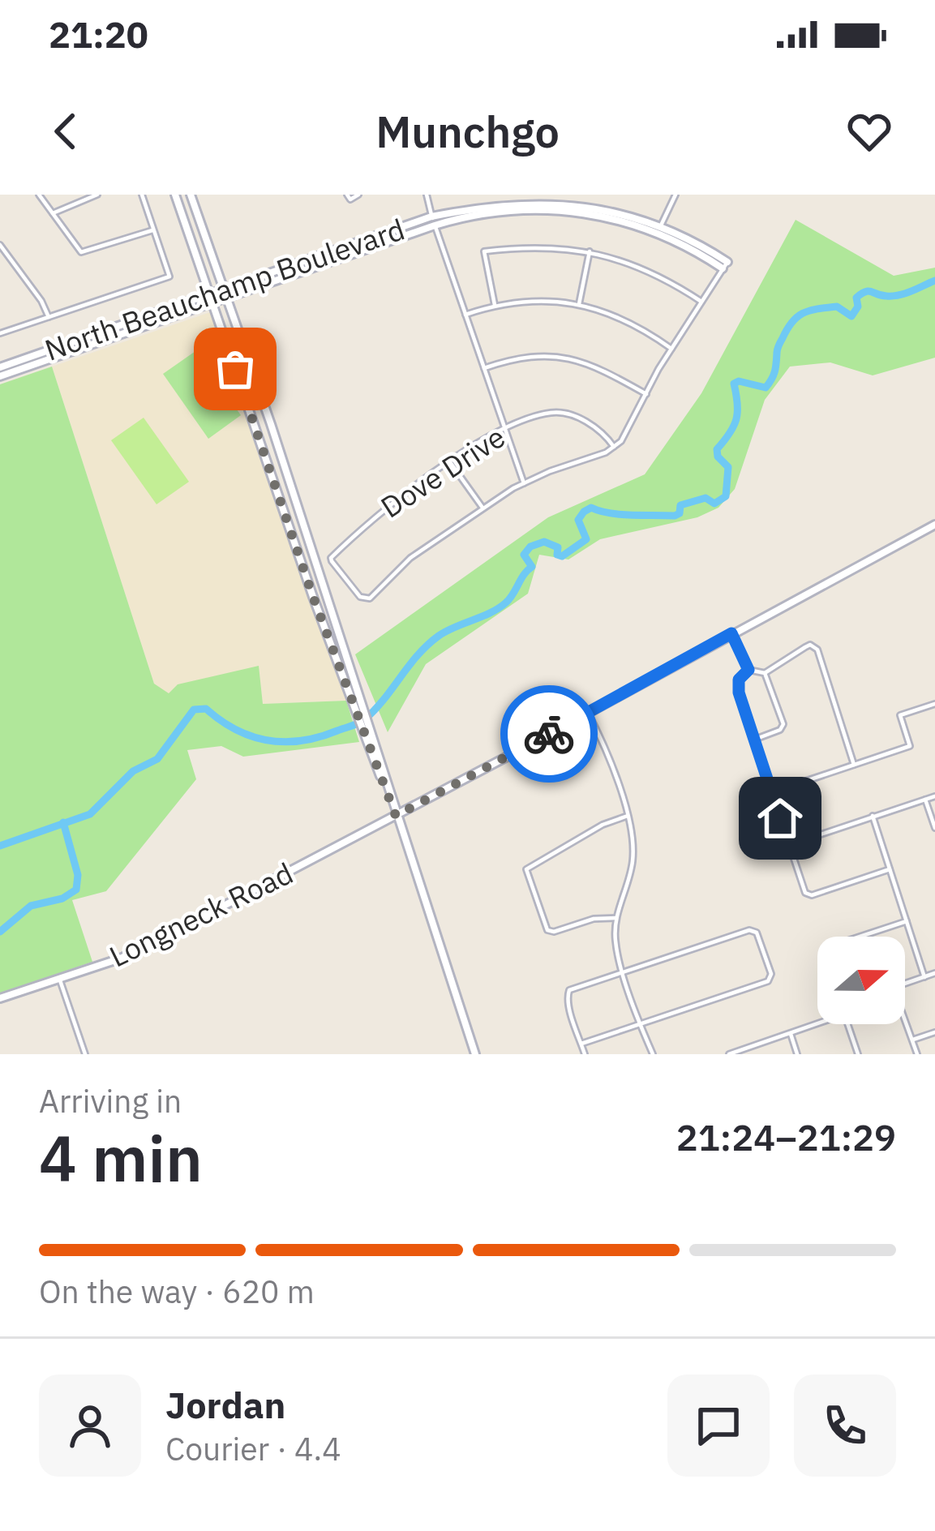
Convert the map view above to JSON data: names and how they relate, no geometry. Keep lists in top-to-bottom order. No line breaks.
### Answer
{"streets":{"street":["North Beauchamp Boulevard","Dove Drive","Longneck Road"]},"north":"right","page":{"status":"21:20","header":"Munchgo","heading":["4 min","Arriving in","21:24–21:29"],"panel":["Jordan","Courier · 4.4"],"bar":"On the way · 620 m"}}
